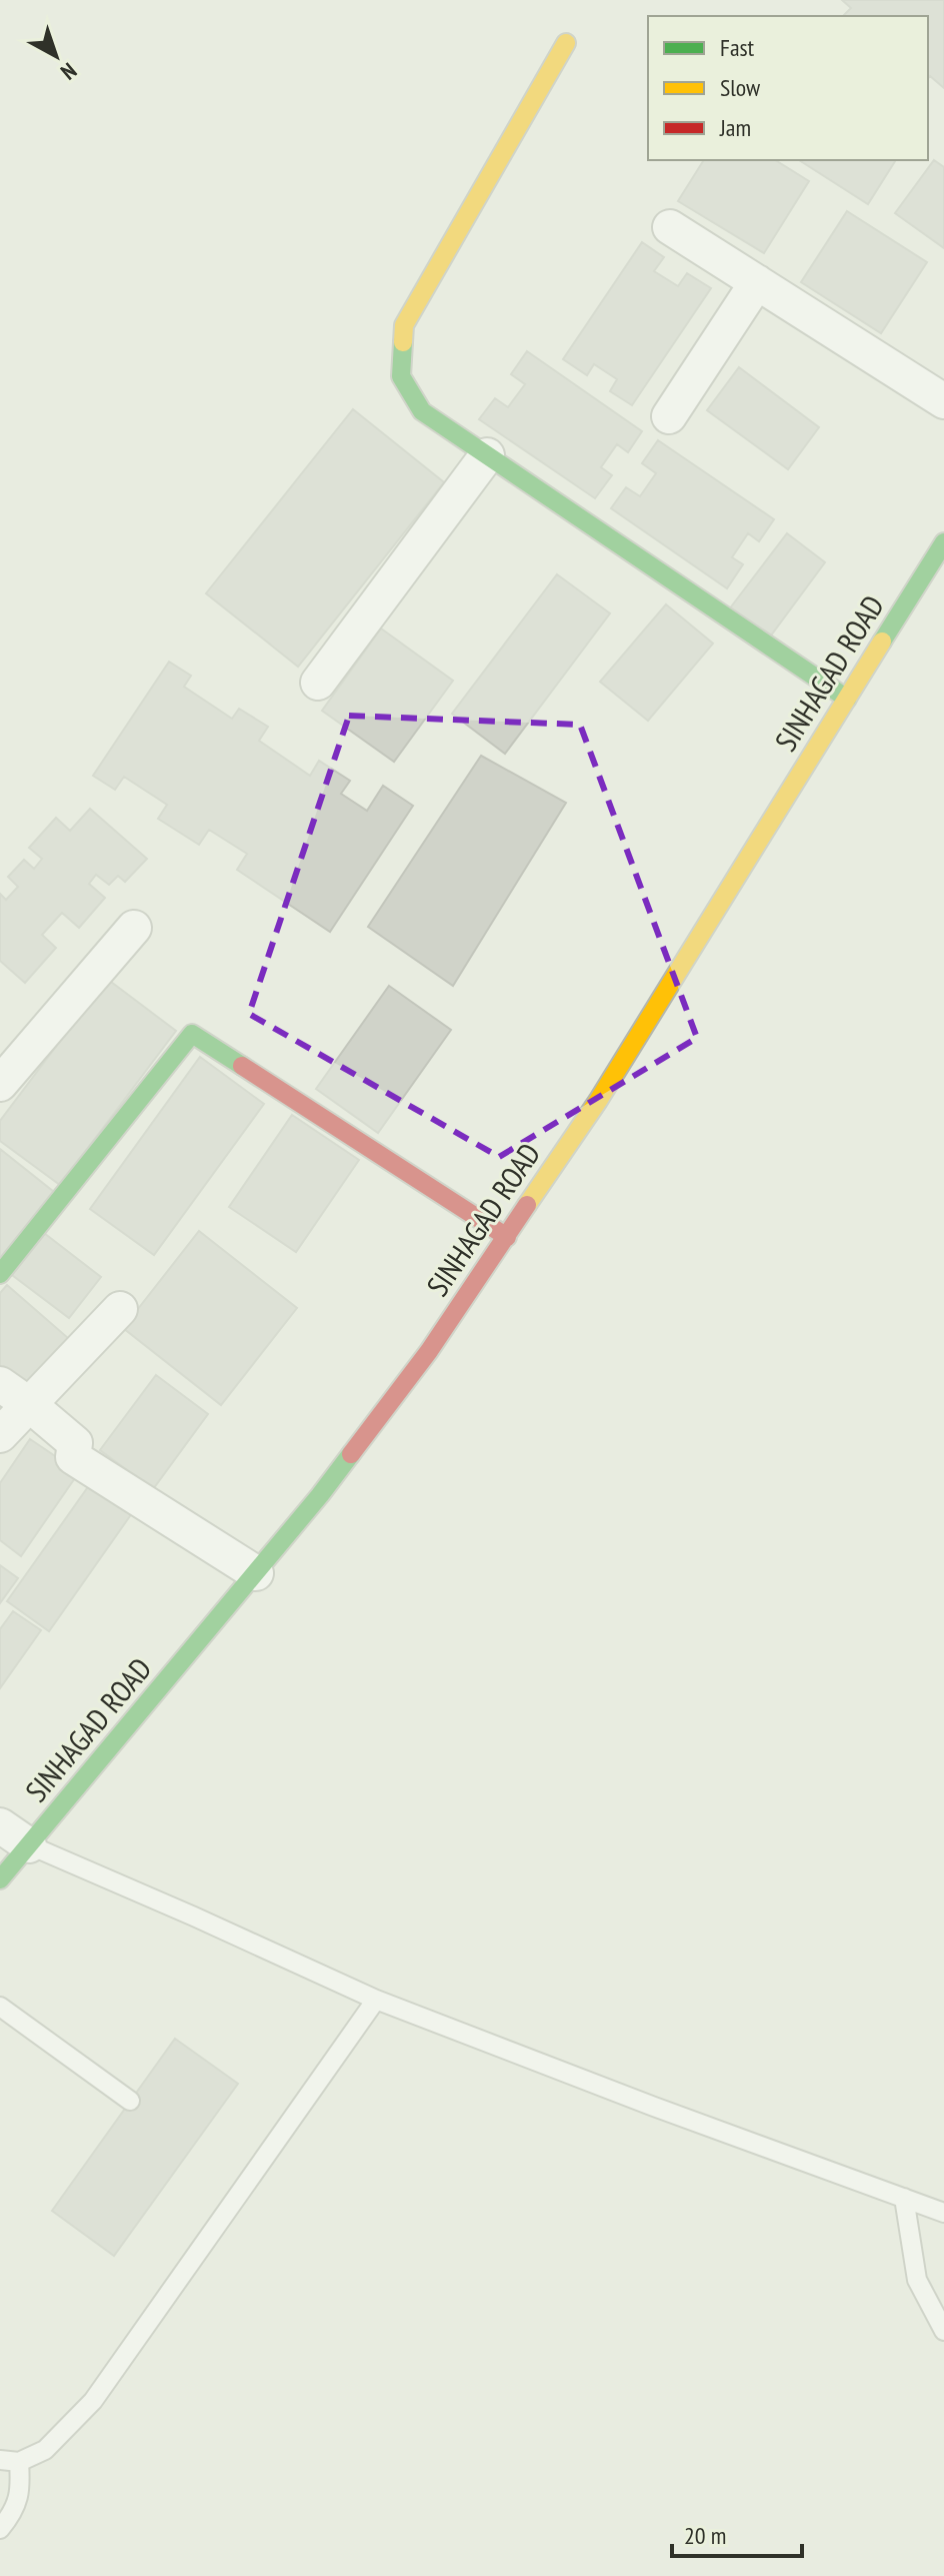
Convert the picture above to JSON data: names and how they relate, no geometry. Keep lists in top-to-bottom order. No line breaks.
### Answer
{"streets":{"main road":["SINHAGAD ROAD"]},"legend":["Fast","Slow","Jam"],"scale_bar":"20 m","north":"bottom right"}
